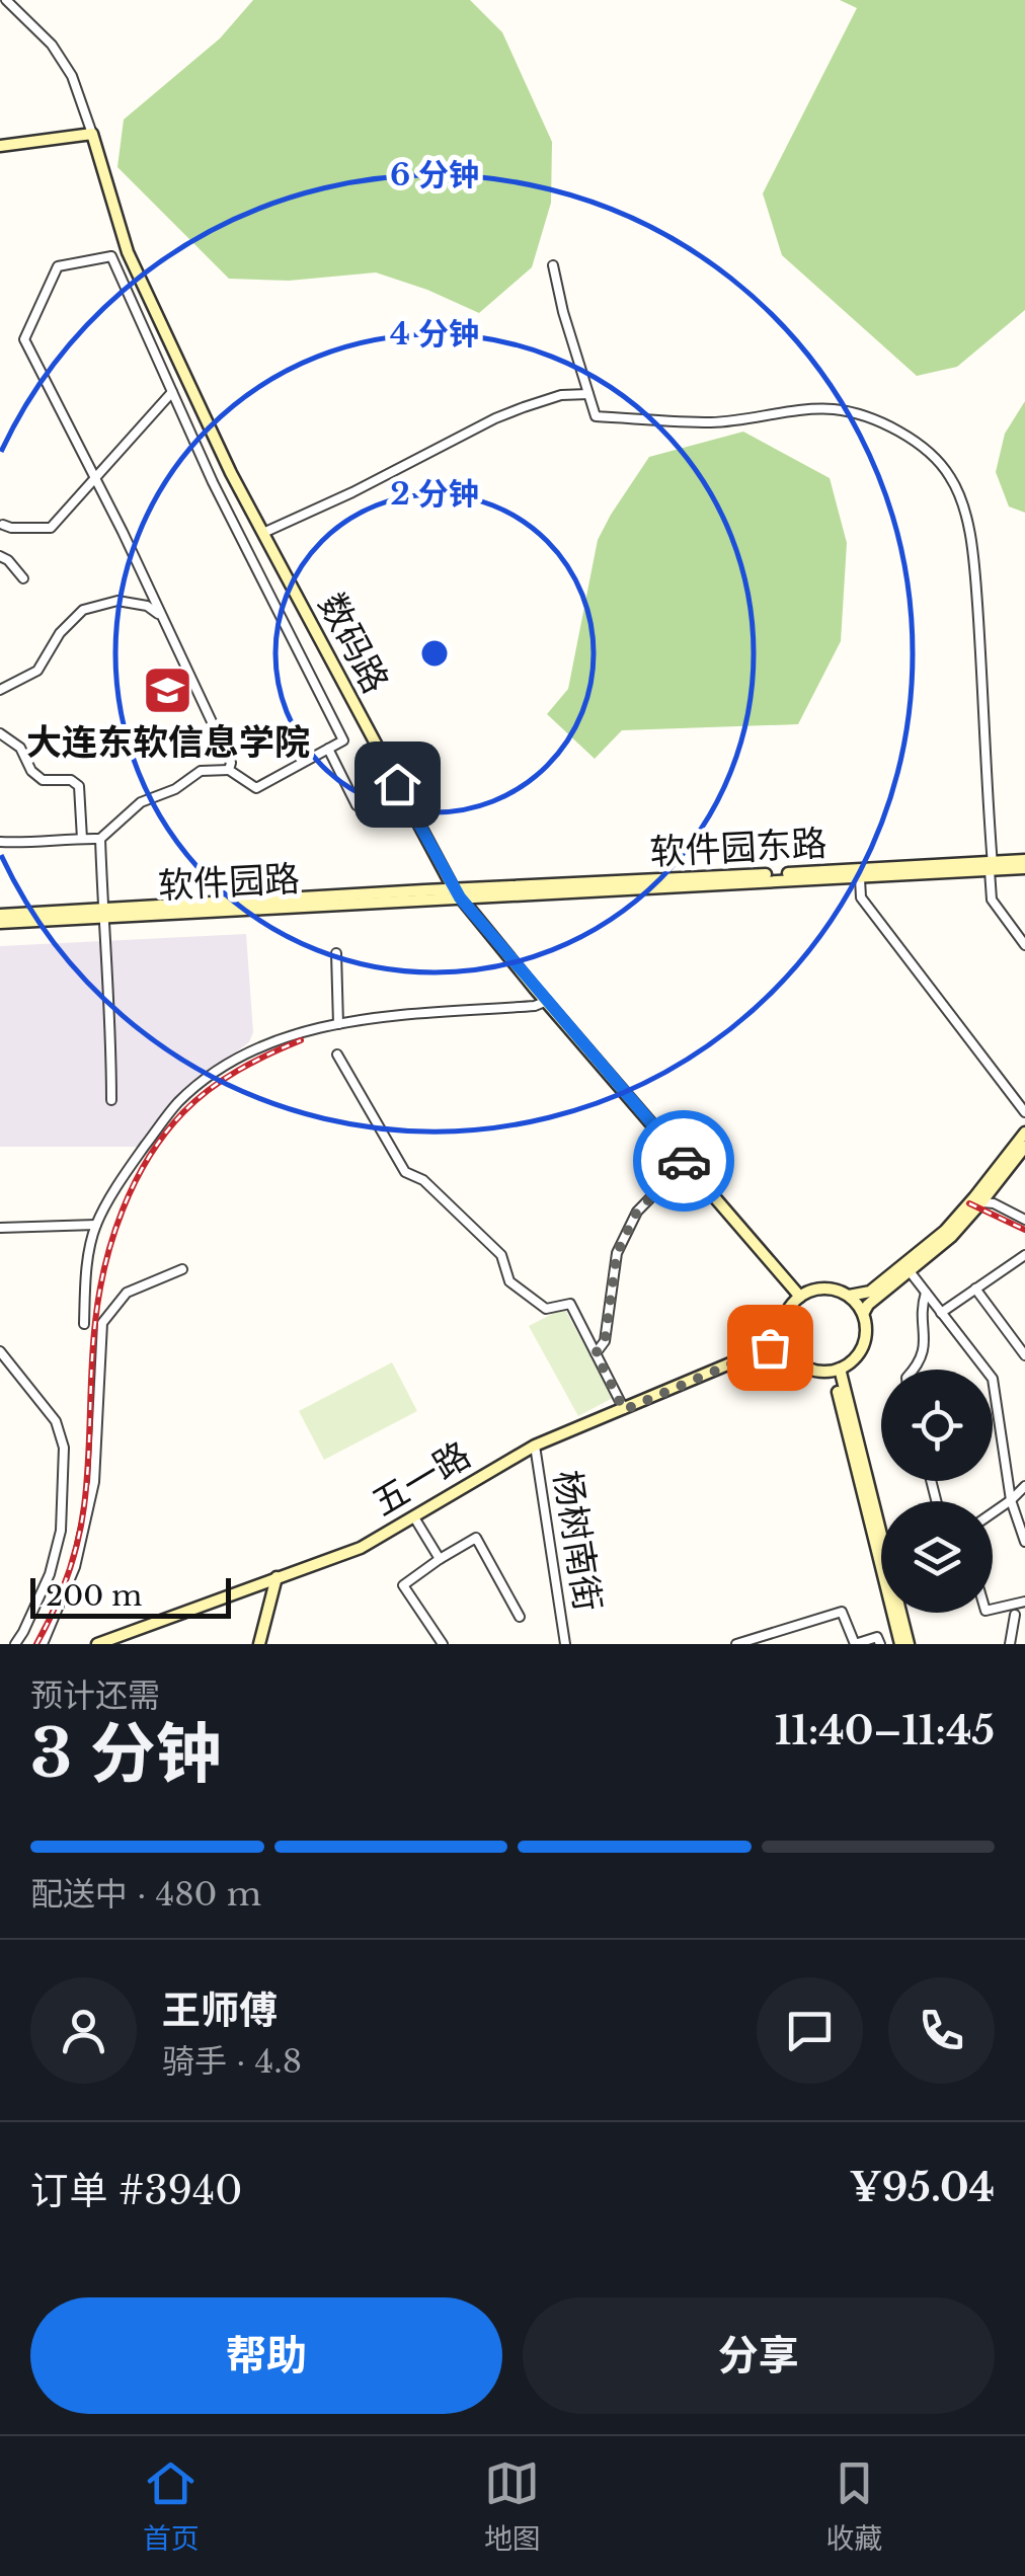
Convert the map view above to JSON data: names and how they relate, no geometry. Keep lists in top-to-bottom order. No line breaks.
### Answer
{"streets":{"main road":["数码路","软件园东路","软件园路","五一路"],"street":["杨树南街"]},"crossings":[["数码路","软件园东路"],["数码路","软件园路"],["软件园东路","软件园路"],["五一路","杨树南街"]],"places":{"school or university":["大连东软信息学院"]},"scale_bar":"200 m","page":{"scale":"200 m","heading":["3 分钟","预计还需","11:40–11:45"],"panel":["王师傅","骑手 · 4.8","订单 #3940","¥95.04"],"bar":"配送中 · 480 m","buttons":["帮助","分享"],"tabs":["首页","地图","收藏"]},"rings":["6 分钟","4 分钟","2 分钟"]}
